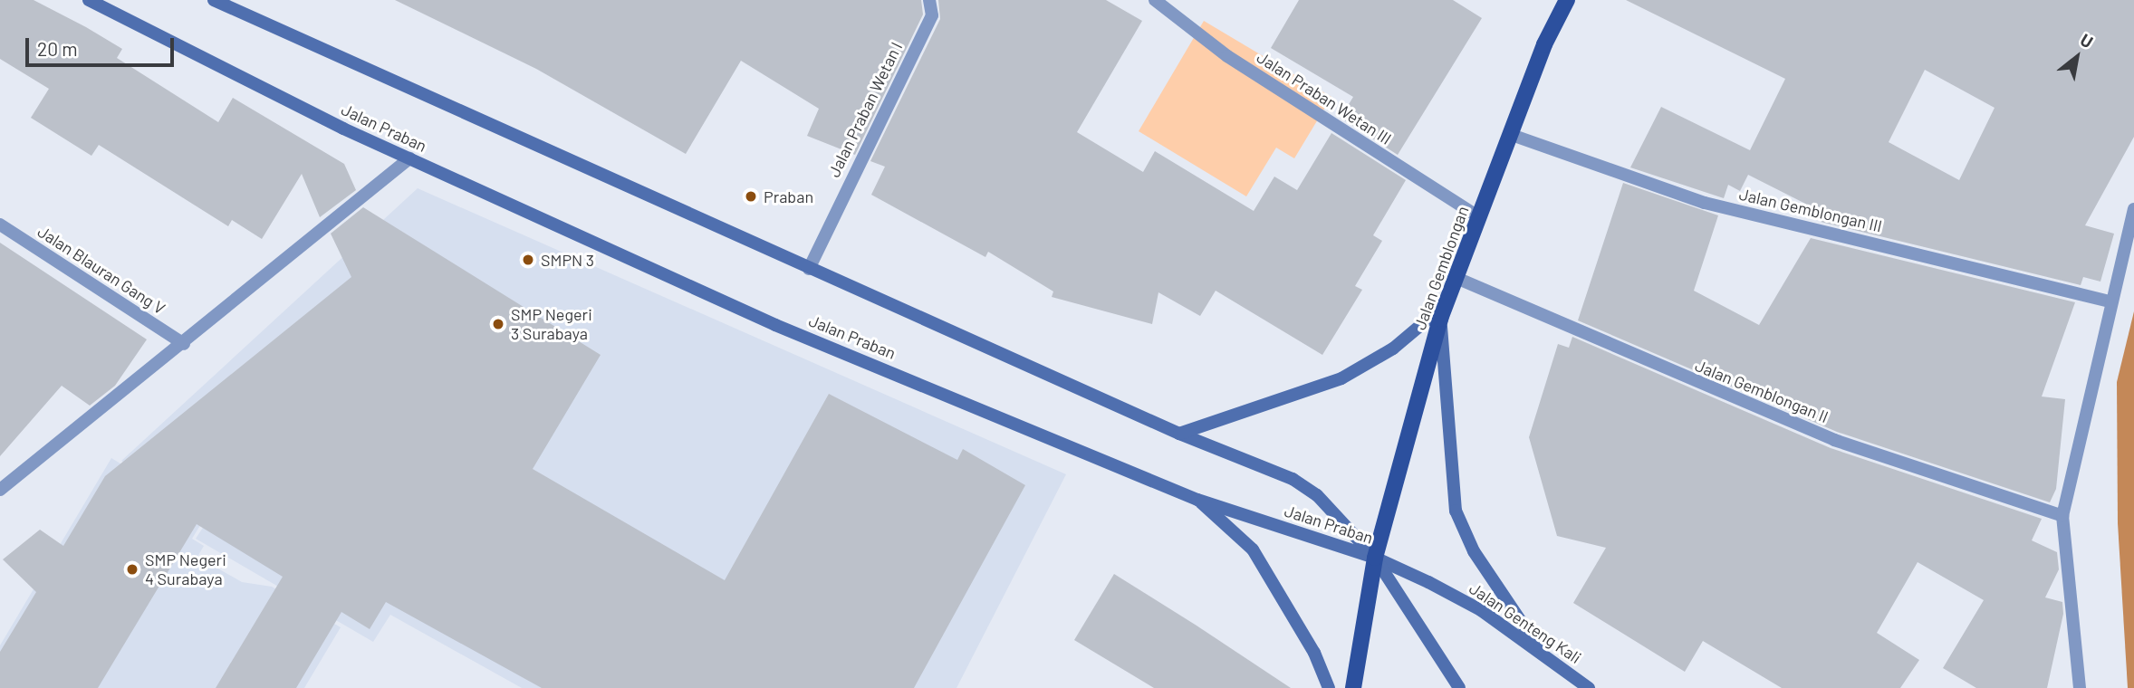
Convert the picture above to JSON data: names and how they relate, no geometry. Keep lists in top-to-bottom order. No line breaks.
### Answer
{"streets":{"main road":["Jalan Praban","Jalan Gemblongan","Jalan Genteng Kali"],"street":["Jalan Praban Wetan III","Jalan Praban Wetan I","Jalan Gemblongan III","Jalan Blauran Gang V","Jalan Gemblongan II"]},"crossings":[["Jalan Praban Wetan III","Jalan Gemblongan"],["Jalan Praban Wetan I","Jalan Praban"],["Jalan Praban","Jalan Gemblongan"],["Jalan Praban","Jalan Genteng Kali"],["Jalan Gemblongan III","Jalan Gemblongan"],["Jalan Gemblongan","Jalan Gemblongan II"],["Jalan Gemblongan","Jalan Genteng Kali"]],"places":["Praban","SMPN 3","SMP Negeri 3 Surabaya","SMP Negeri 4 Surabaya"],"scale_bar":"20 m","north":"top right"}
